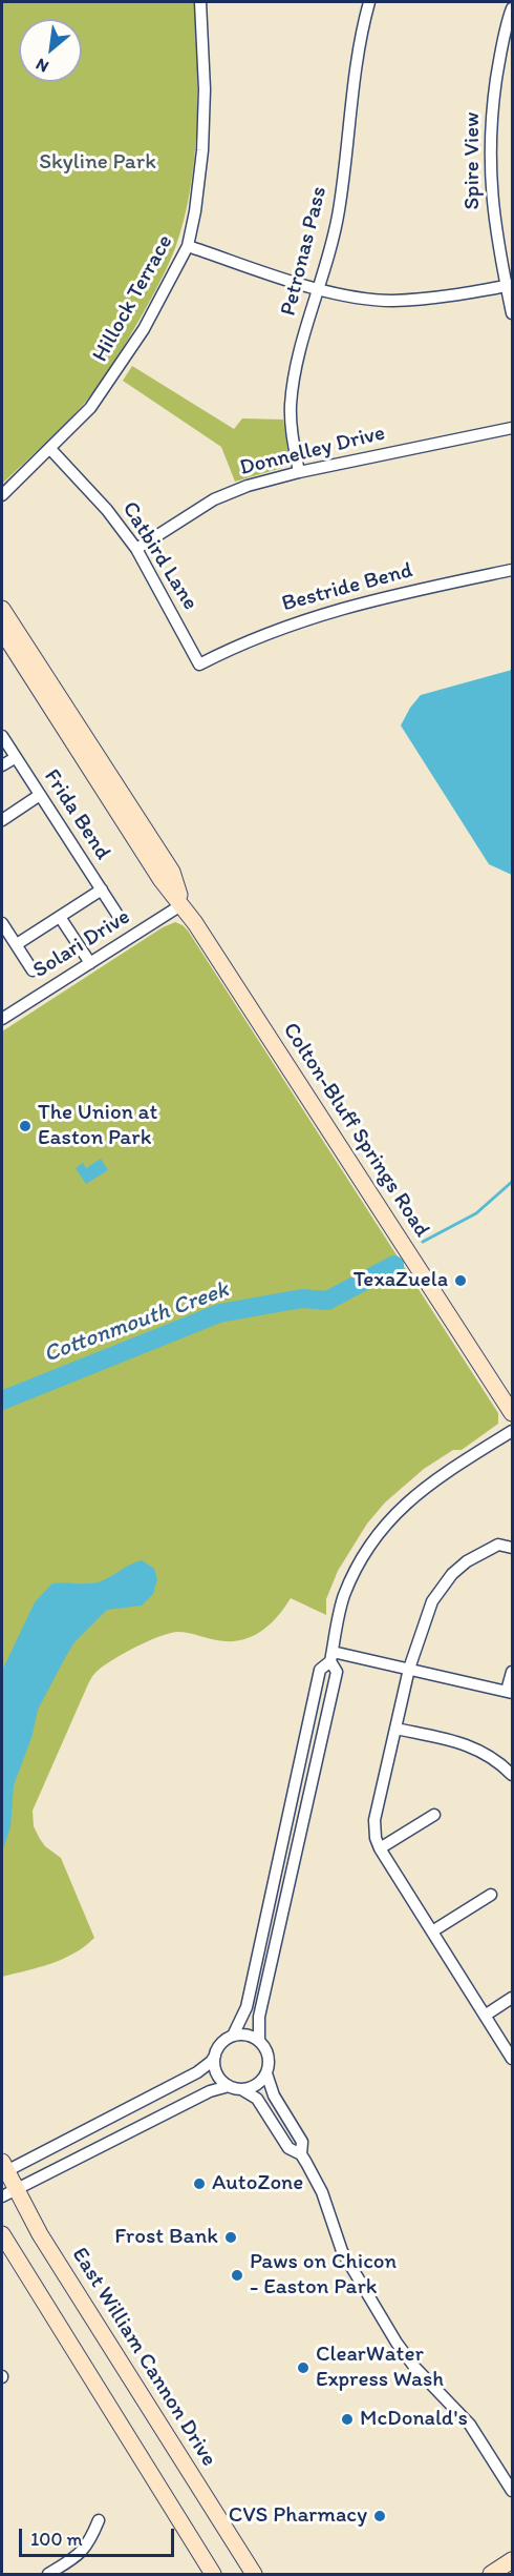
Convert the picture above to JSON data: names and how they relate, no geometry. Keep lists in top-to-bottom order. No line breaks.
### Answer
{"streets":{"street":["Spire View","Petronas Pass","Hillock Terrace","Donnelley Drive","Catbird Lane","Bestride Bend","Frida Bend","Solari Drive","Colton-Bluff Springs Road","East William Cannon Drive"]},"crossings":[["Petronas Pass","Donnelley Drive"],["Hillock Terrace","Catbird Lane"],["Donnelley Drive","Catbird Lane"],["Catbird Lane","Bestride Bend"],["Solari Drive","Colton-Bluff Springs Road"]],"water":["Cottonmouth Creek"],"parks":["Skyline Park"],"places":["The Union at Easton Park","TexaZuela","AutoZone","Frost Bank","Paws on Chicon - Easton Park","ClearWater Express Wash","McDonald's","CVS Pharmacy"],"scale_bar":"100 m","north":"bottom left"}
